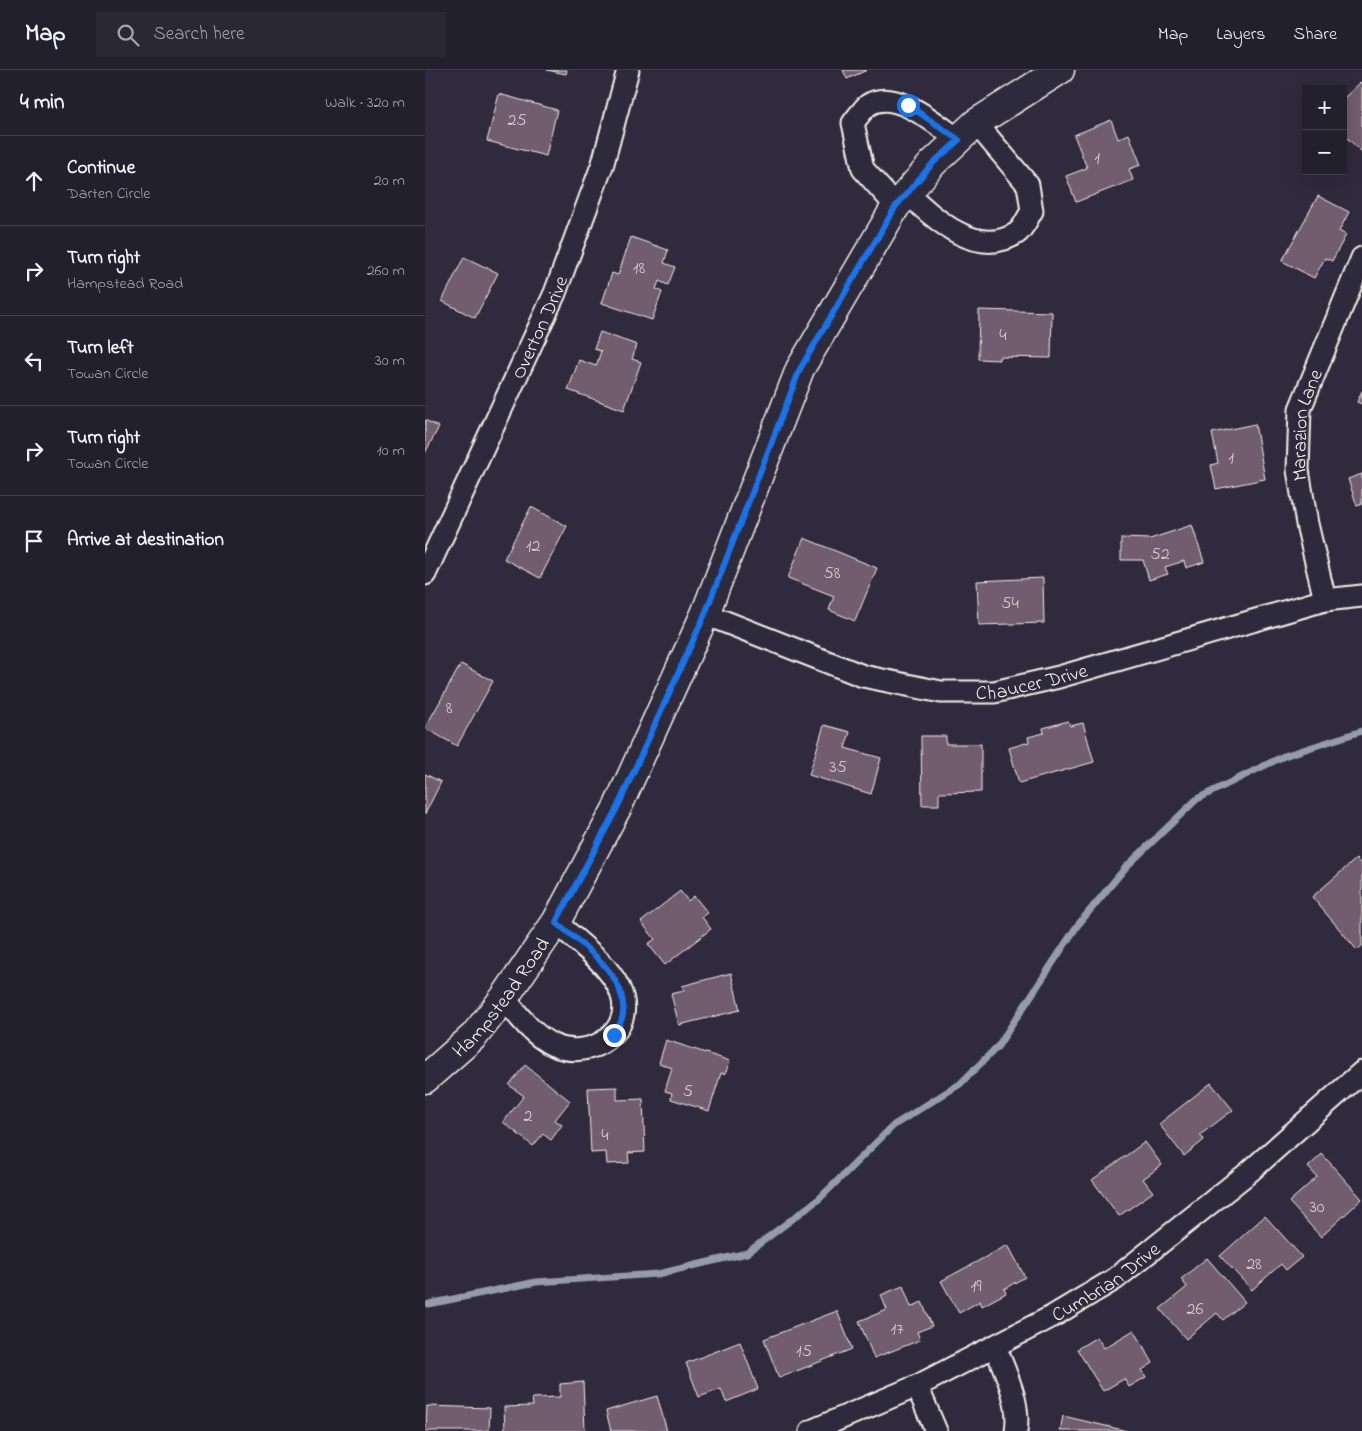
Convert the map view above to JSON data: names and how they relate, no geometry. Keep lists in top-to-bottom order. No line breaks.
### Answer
{"streets":{"street":["Overton Drive","Marazion Lane","Chaucer Drive","Hampstead Road","Cumbrian Drive"]},"crossings":[["Marazion Lane","Chaucer Drive"],["Chaucer Drive","Hampstead Road"]],"house_numbers":["25","1","18","4","1","12","52","58","54","8","35","5","2","4","30","28","19","26","17","15"],"page":{"header":"Map","search":"Search here","nav":["Map","Layers","Share"],"heading":["4 min","Walk · 320 m"],"map_buttons":["+","−"],"list":[["Continue","Darten Circle","20 m"],["Turn right","Hampstead Road","260 m"],["Turn left","Towan Circle","30 m"],["Turn right","Towan Circle","10 m"],"Arrive at destination"]}}
